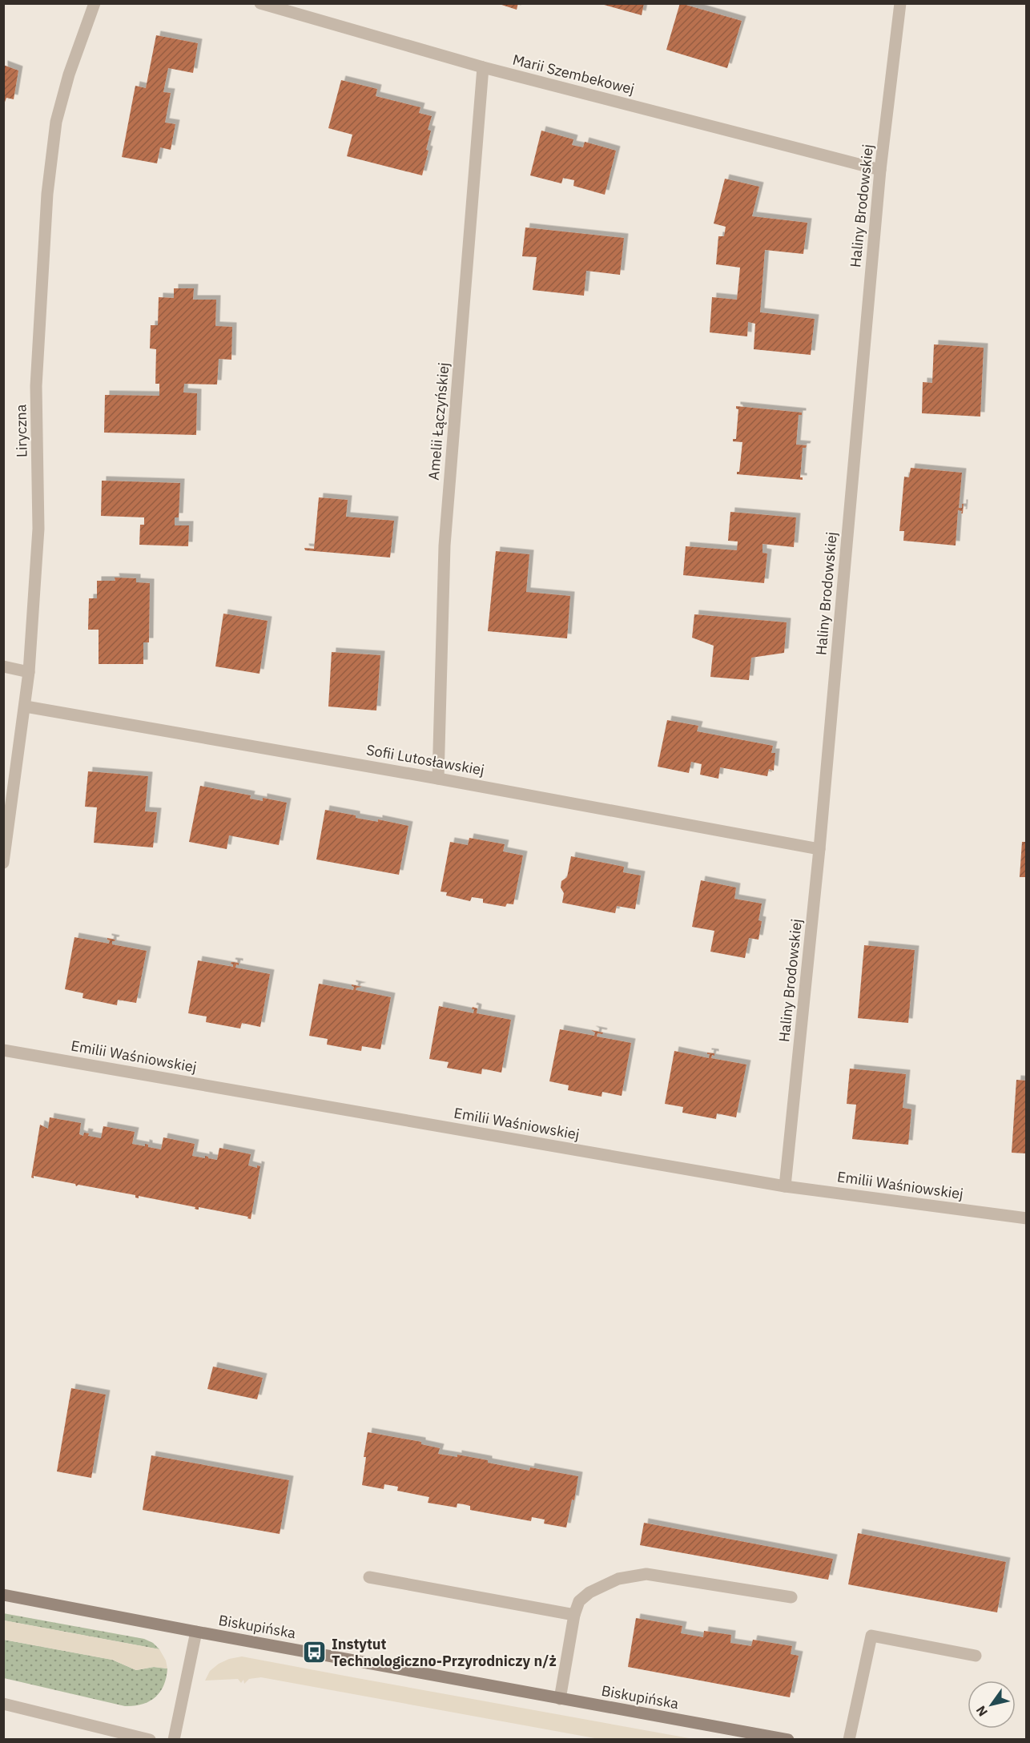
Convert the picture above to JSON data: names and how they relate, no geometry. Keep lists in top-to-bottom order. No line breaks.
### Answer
{"streets":{"street":["Marii Szembekowej","Haliny Brodowskiej","Amelii Łączyńskiej","Liryczna","Sofii Lutosławskiej","Emilii Waśniowskiej","Biskupińska"]},"crossings":[["Marii Szembekowej","Haliny Brodowskiej"],["Marii Szembekowej","Amelii Łączyńskiej"],["Haliny Brodowskiej","Sofii Lutosławskiej"],["Haliny Brodowskiej","Emilii Waśniowskiej"],["Amelii Łączyńskiej","Sofii Lutosławskiej"],["Liryczna","Sofii Lutosławskiej"]],"places":{"bus stop":["Instytut Technologiczno-Przyrodniczy n/ż"]},"north":"bottom left"}
